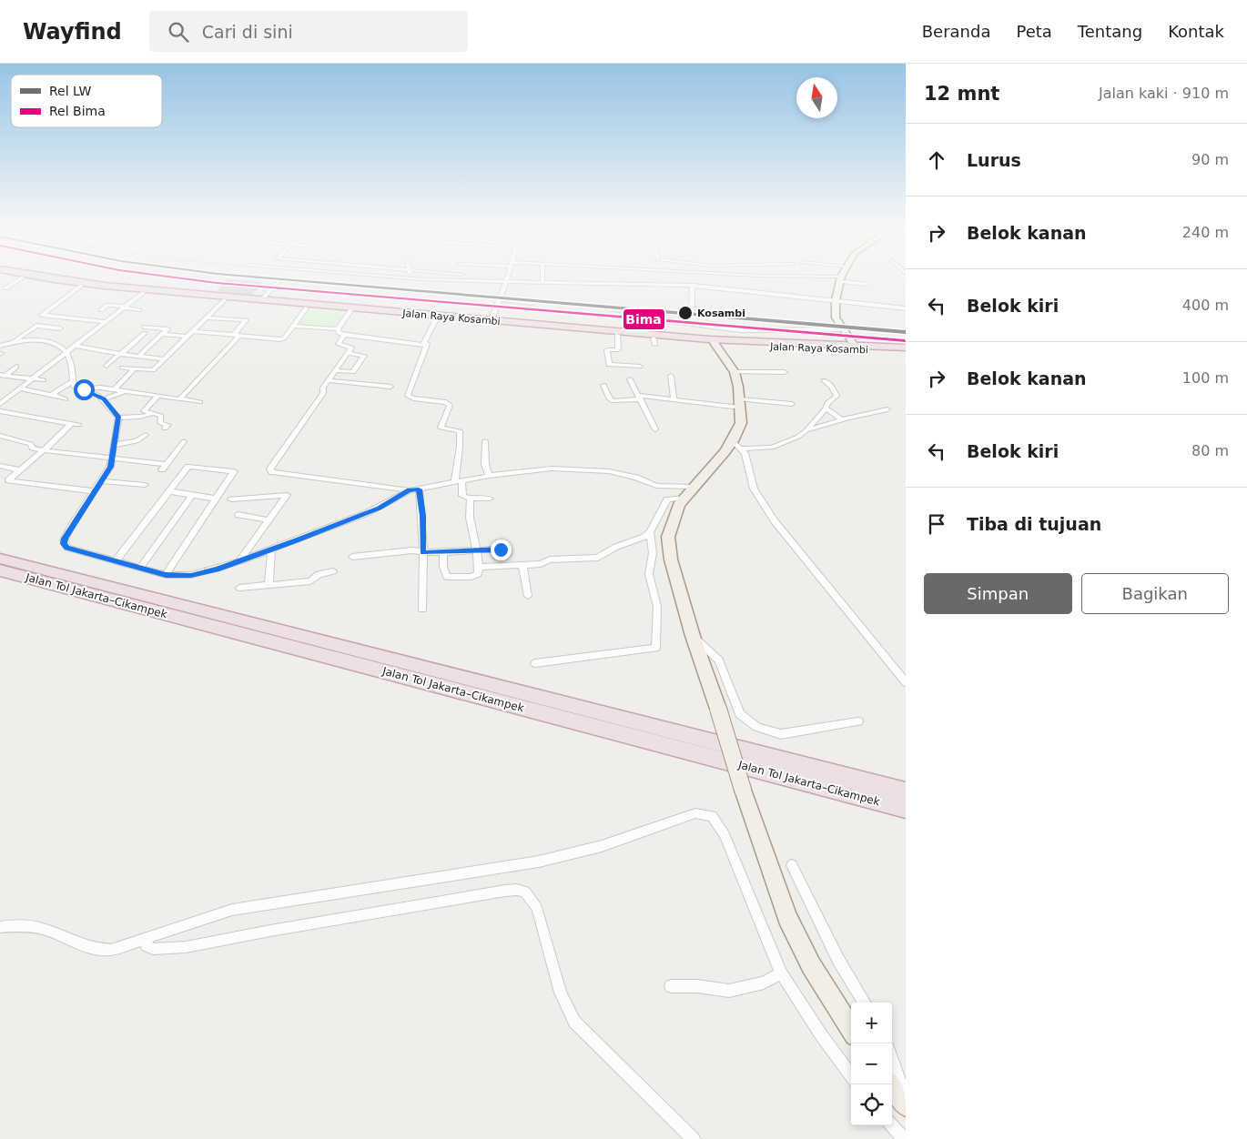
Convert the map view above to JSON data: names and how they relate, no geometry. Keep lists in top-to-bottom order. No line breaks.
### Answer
{"streets":{"highway":["Jalan Raya Kosambi","Jalan Tol Jakarta–Cikampek"]},"places":["Kosambi"],"lines":["rail line LW","rail line Bima"],"legend":["Rel LW","Rel Bima"],"north":"top","page":{"header":"Wayfind","search":"Cari di sini","nav":["Beranda","Peta","Tentang","Kontak"],"heading":["12 mnt","Jalan kaki · 910 m"],"list":[["Lurus","90 m"],["Belok kanan","240 m"],["Belok kiri","400 m"],["Belok kanan","100 m"],["Belok kiri","80 m"],"Tiba di tujuan"],"buttons":["Simpan","Bagikan"],"map_buttons":["+","−"]}}
